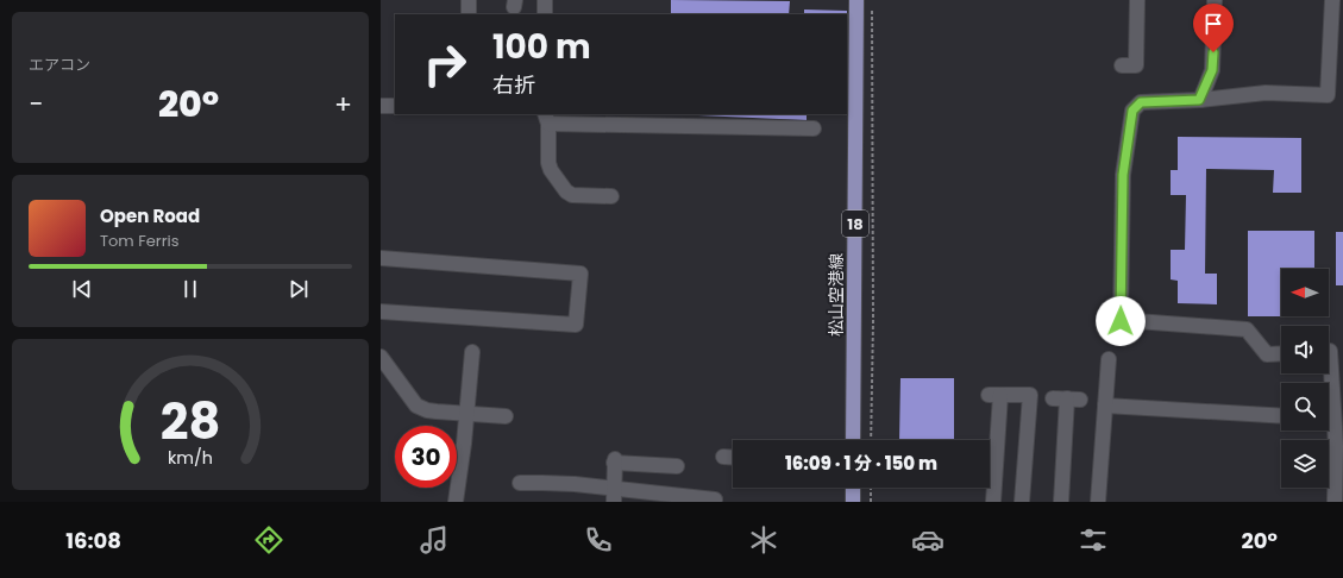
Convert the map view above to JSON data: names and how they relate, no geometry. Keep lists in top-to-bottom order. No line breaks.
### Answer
{"streets":{"main road":["18","松山空港線"]},"north":"left","page":{"tile":"エアコン","turn":["100 m","右折"],"heat":["−","20°","+"],"song":["Open Road","Tom Ferris"],"limit":"30","trip":"16:09 · 1 分 · 150 m","tabs":["16:08","20°"],"gauge":["28","km/h"]}}
